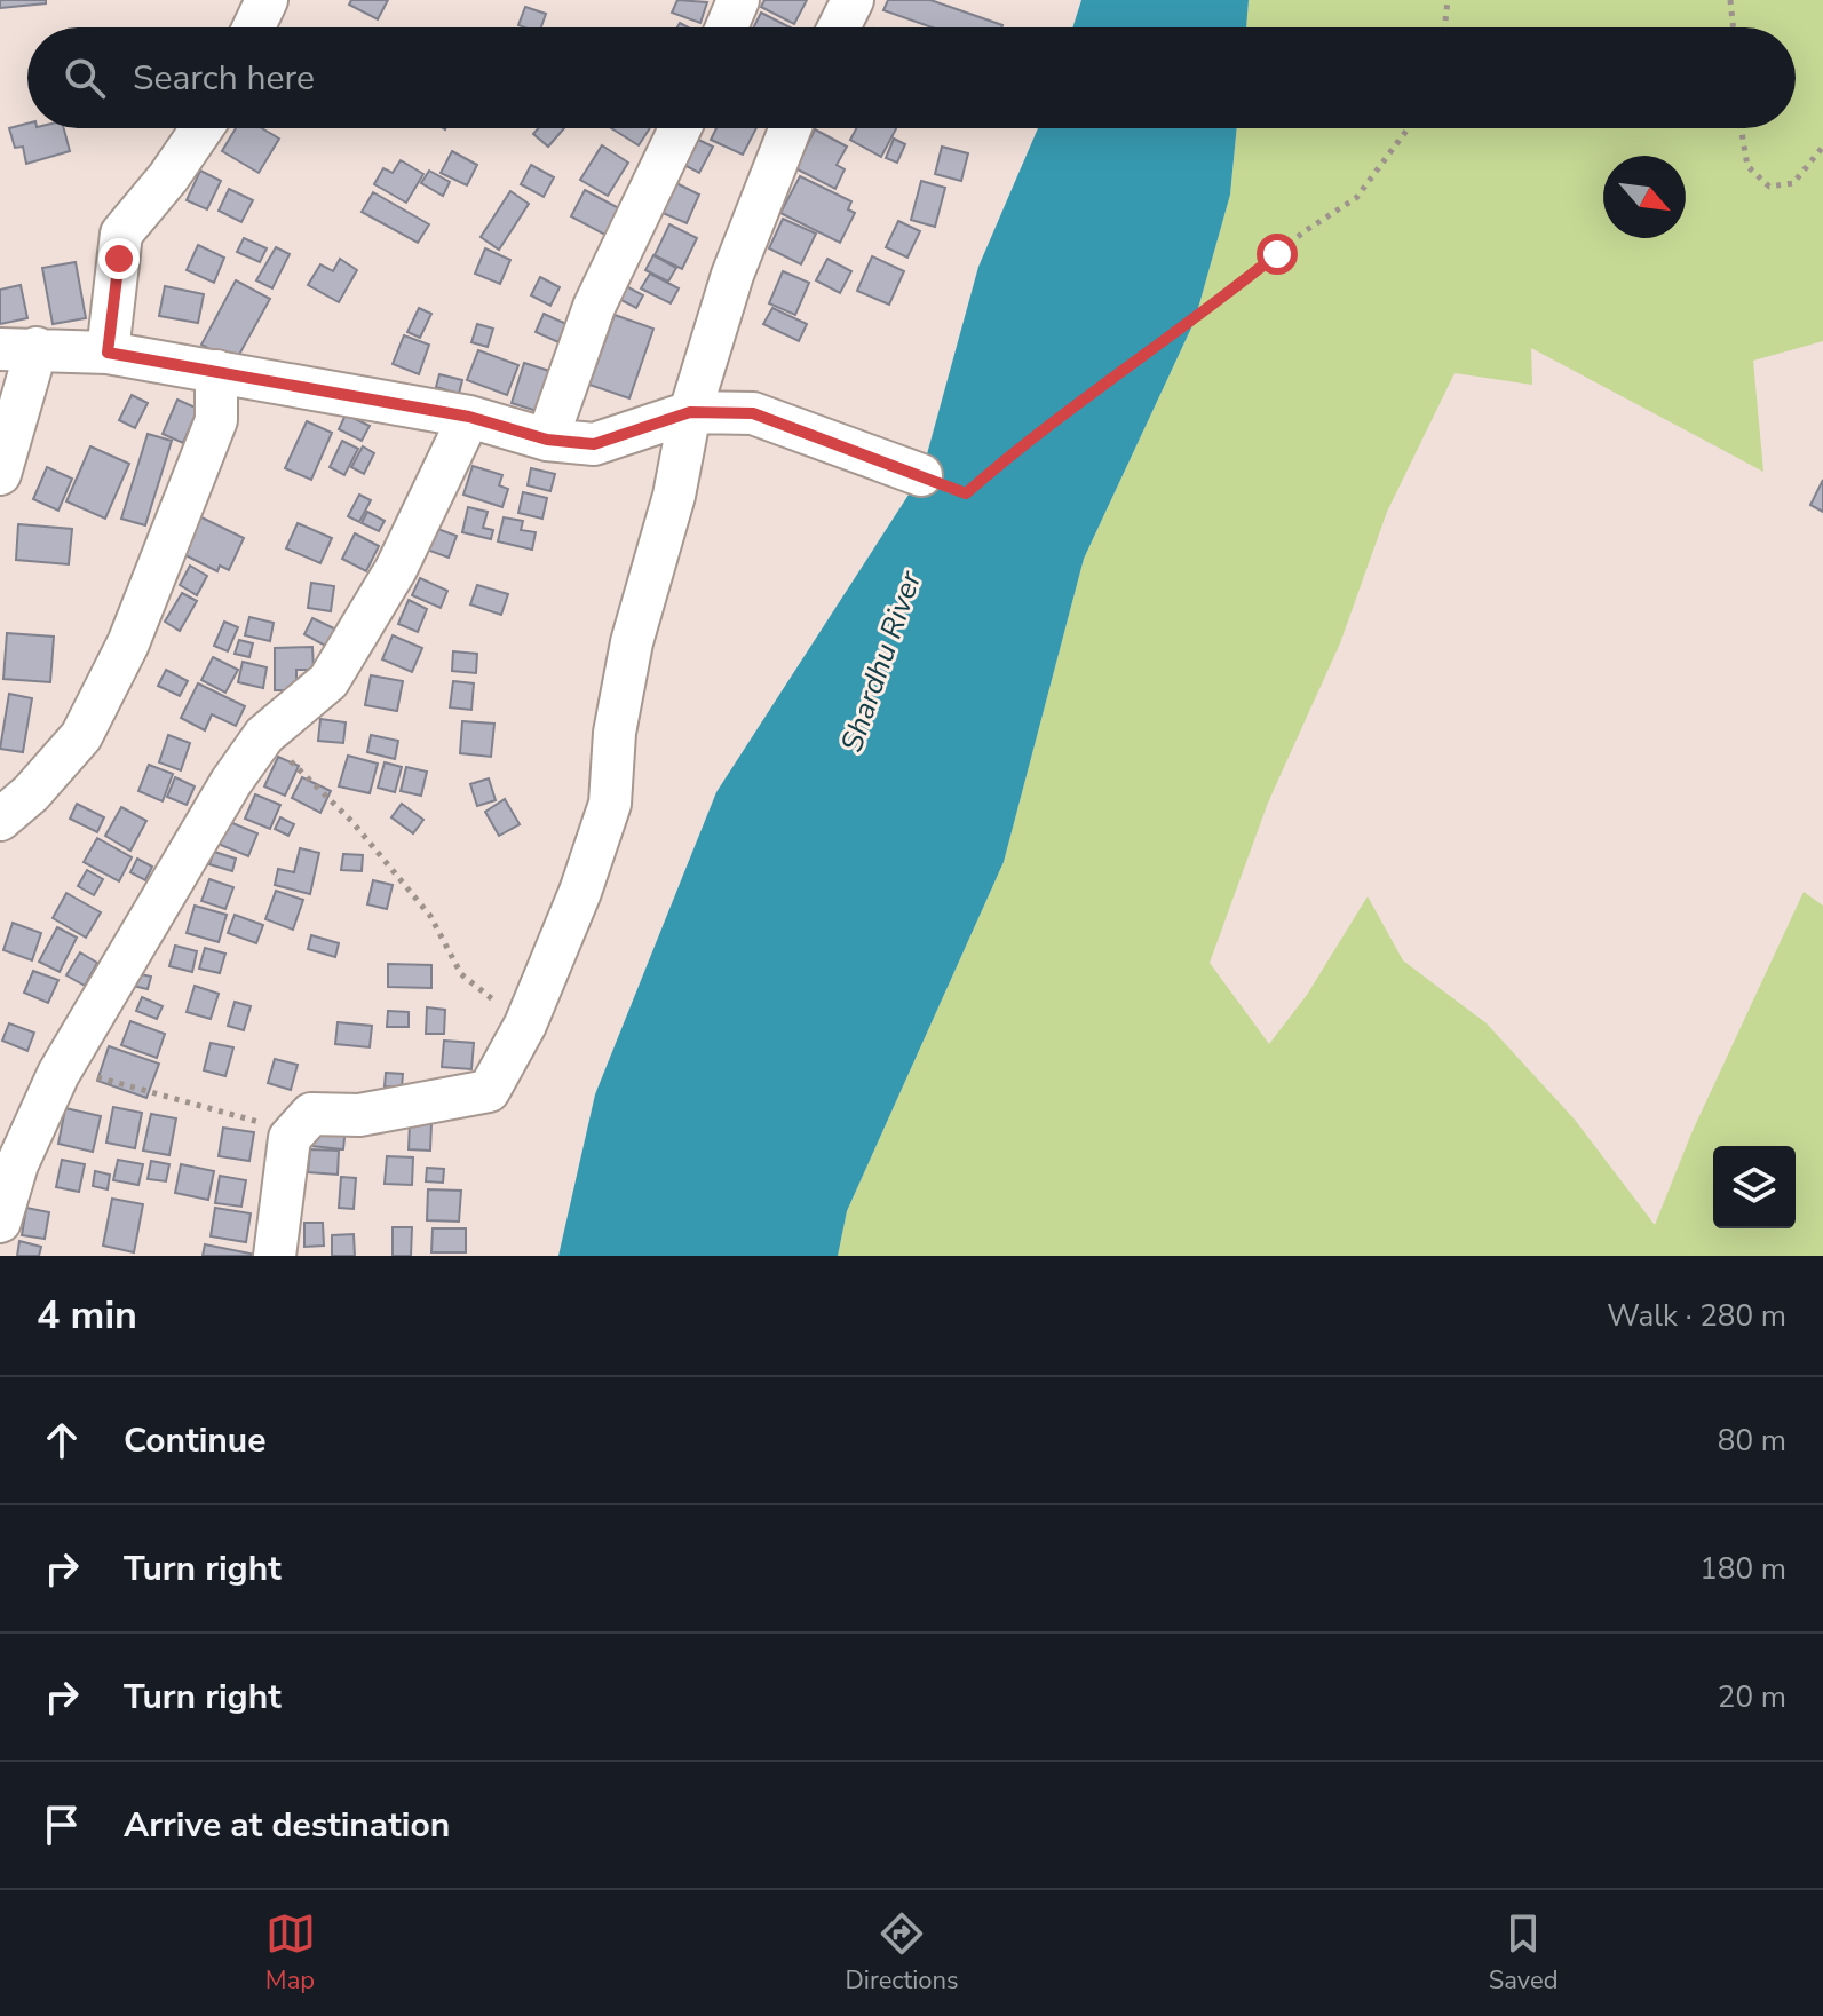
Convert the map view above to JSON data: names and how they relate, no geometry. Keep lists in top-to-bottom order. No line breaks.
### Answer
{"water":["Shardhu River"],"north":"bottom right","page":{"search":"Search here","heading":["4 min","Walk · 280 m"],"list":[["Continue","80 m"],["Turn right","180 m"],["Turn right","20 m"],"Arrive at destination"],"nav":["Map","Directions","Saved"]}}
